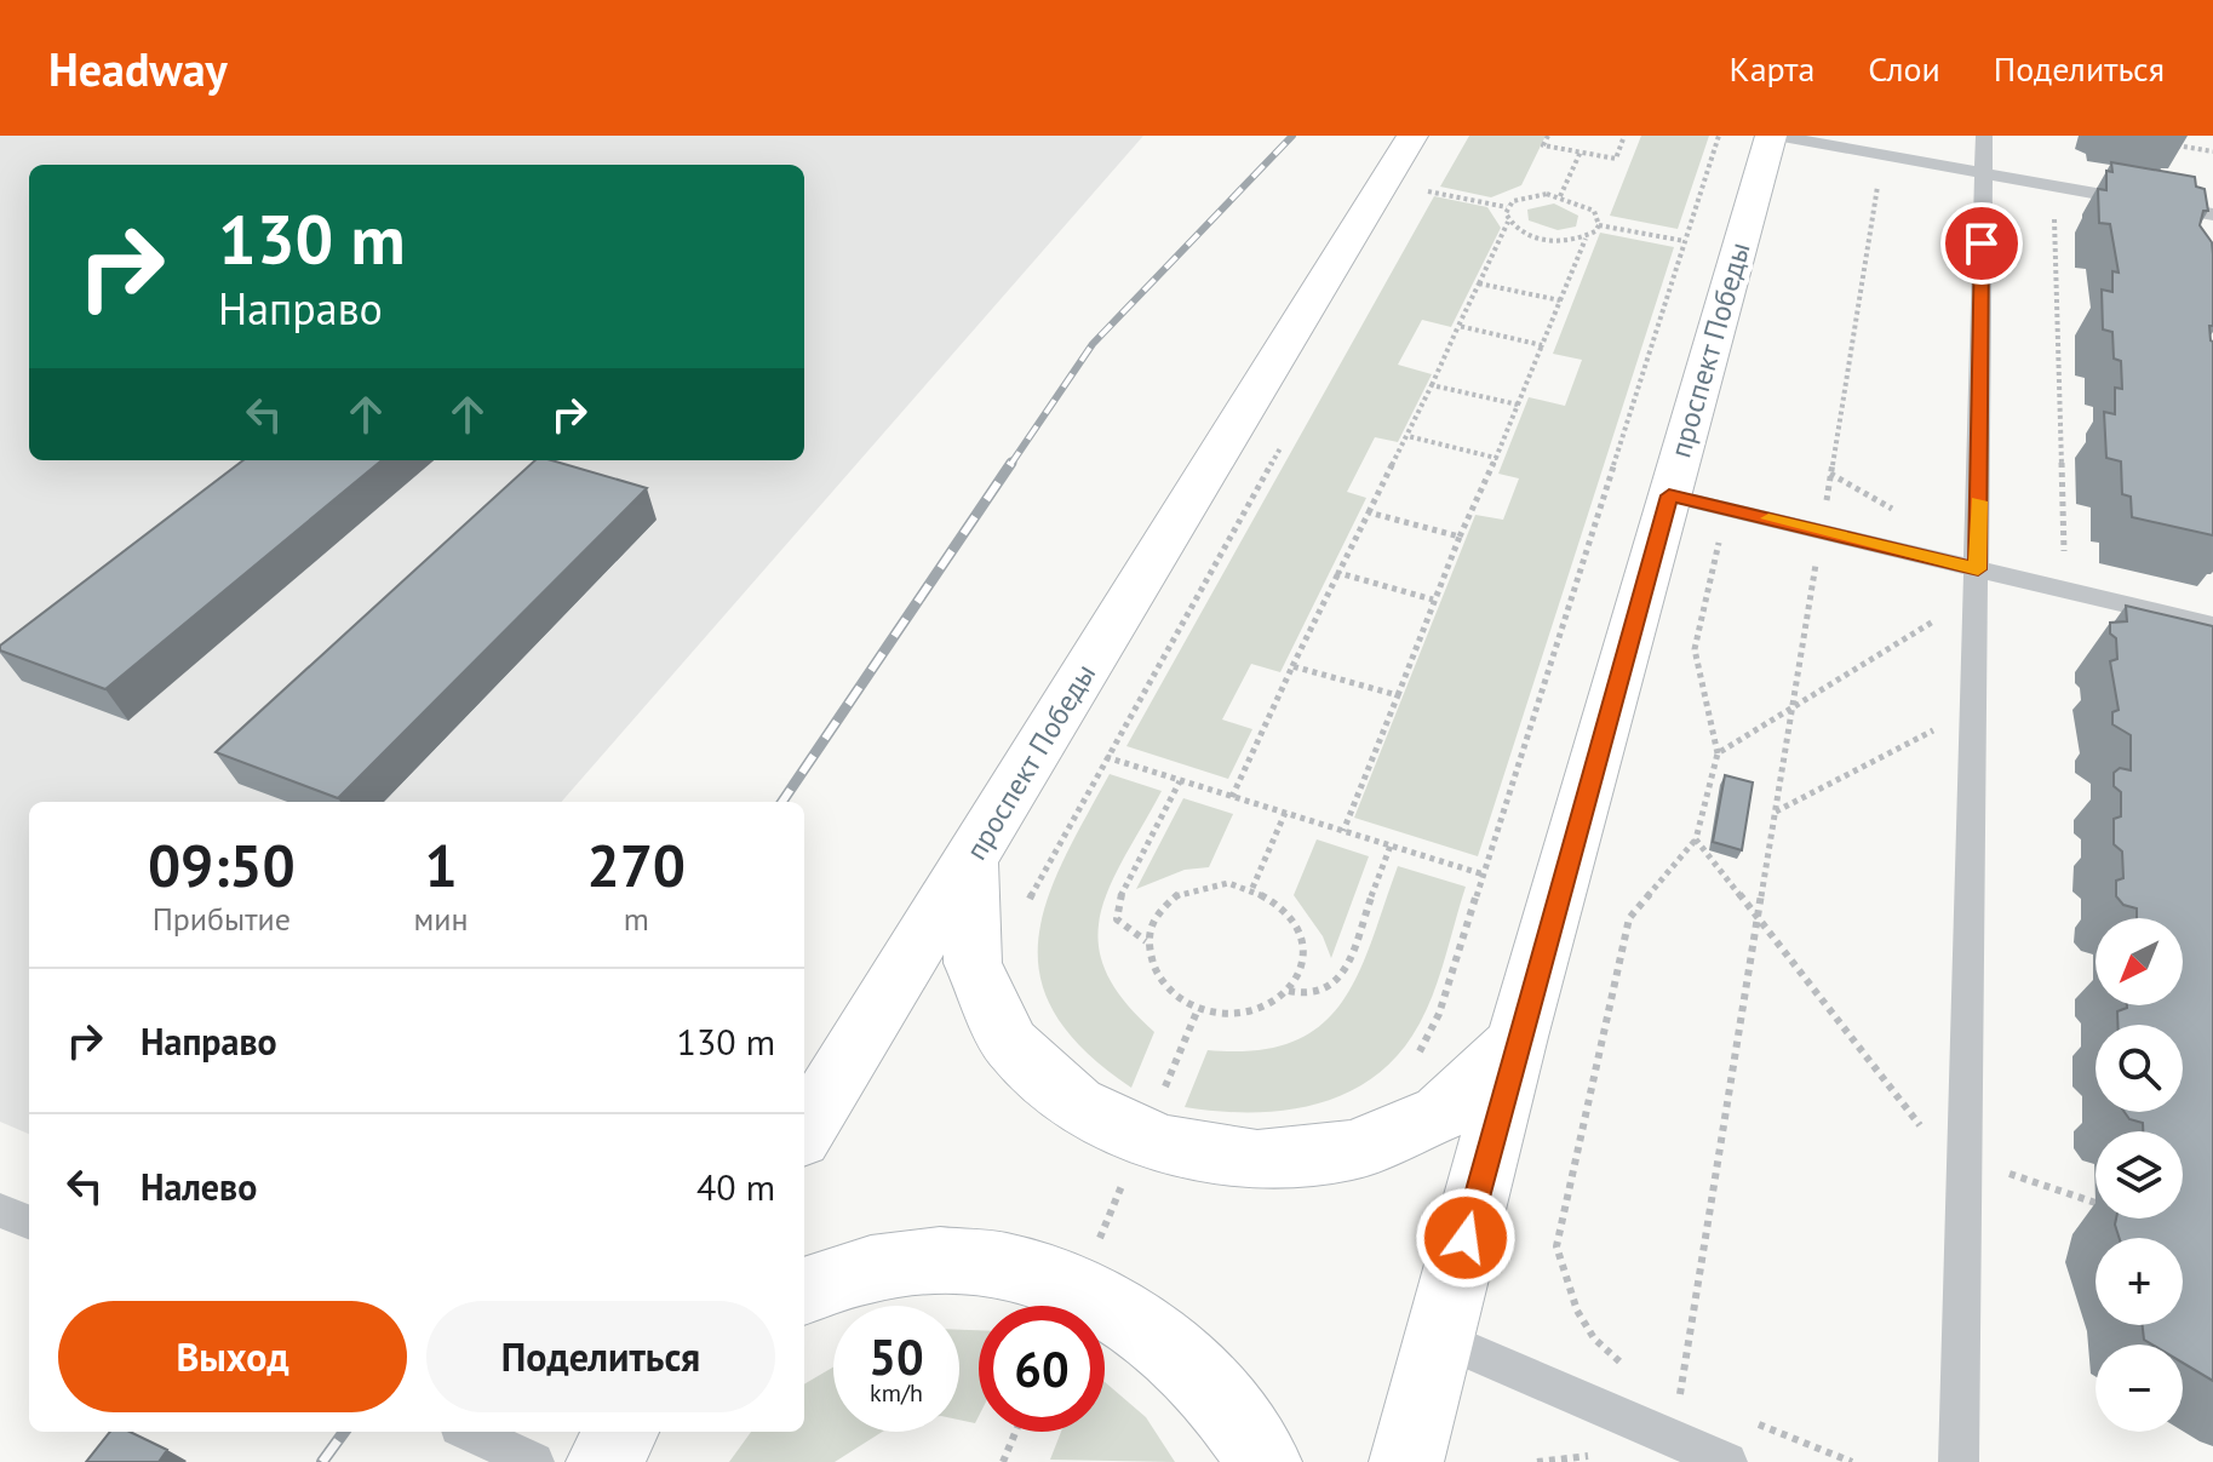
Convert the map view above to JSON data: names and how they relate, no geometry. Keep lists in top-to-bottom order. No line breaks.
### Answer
{"streets":{"main road":["проспект Победы"]},"north":"bottom left","page":{"header":"Headway","nav":["Карта","Слои","Поделиться"],"turn":["130 m","Направо"],"eta":["09:50","Прибытие","1","мин","270","m"],"map_buttons":["+","−"],"list":[{"name":"Направо","value":"130 m"},{"name":"Налево","value":"40 m"}],"buttons":["Выход","Поделиться"],"speed":"50 km/h","limit":"60"}}
